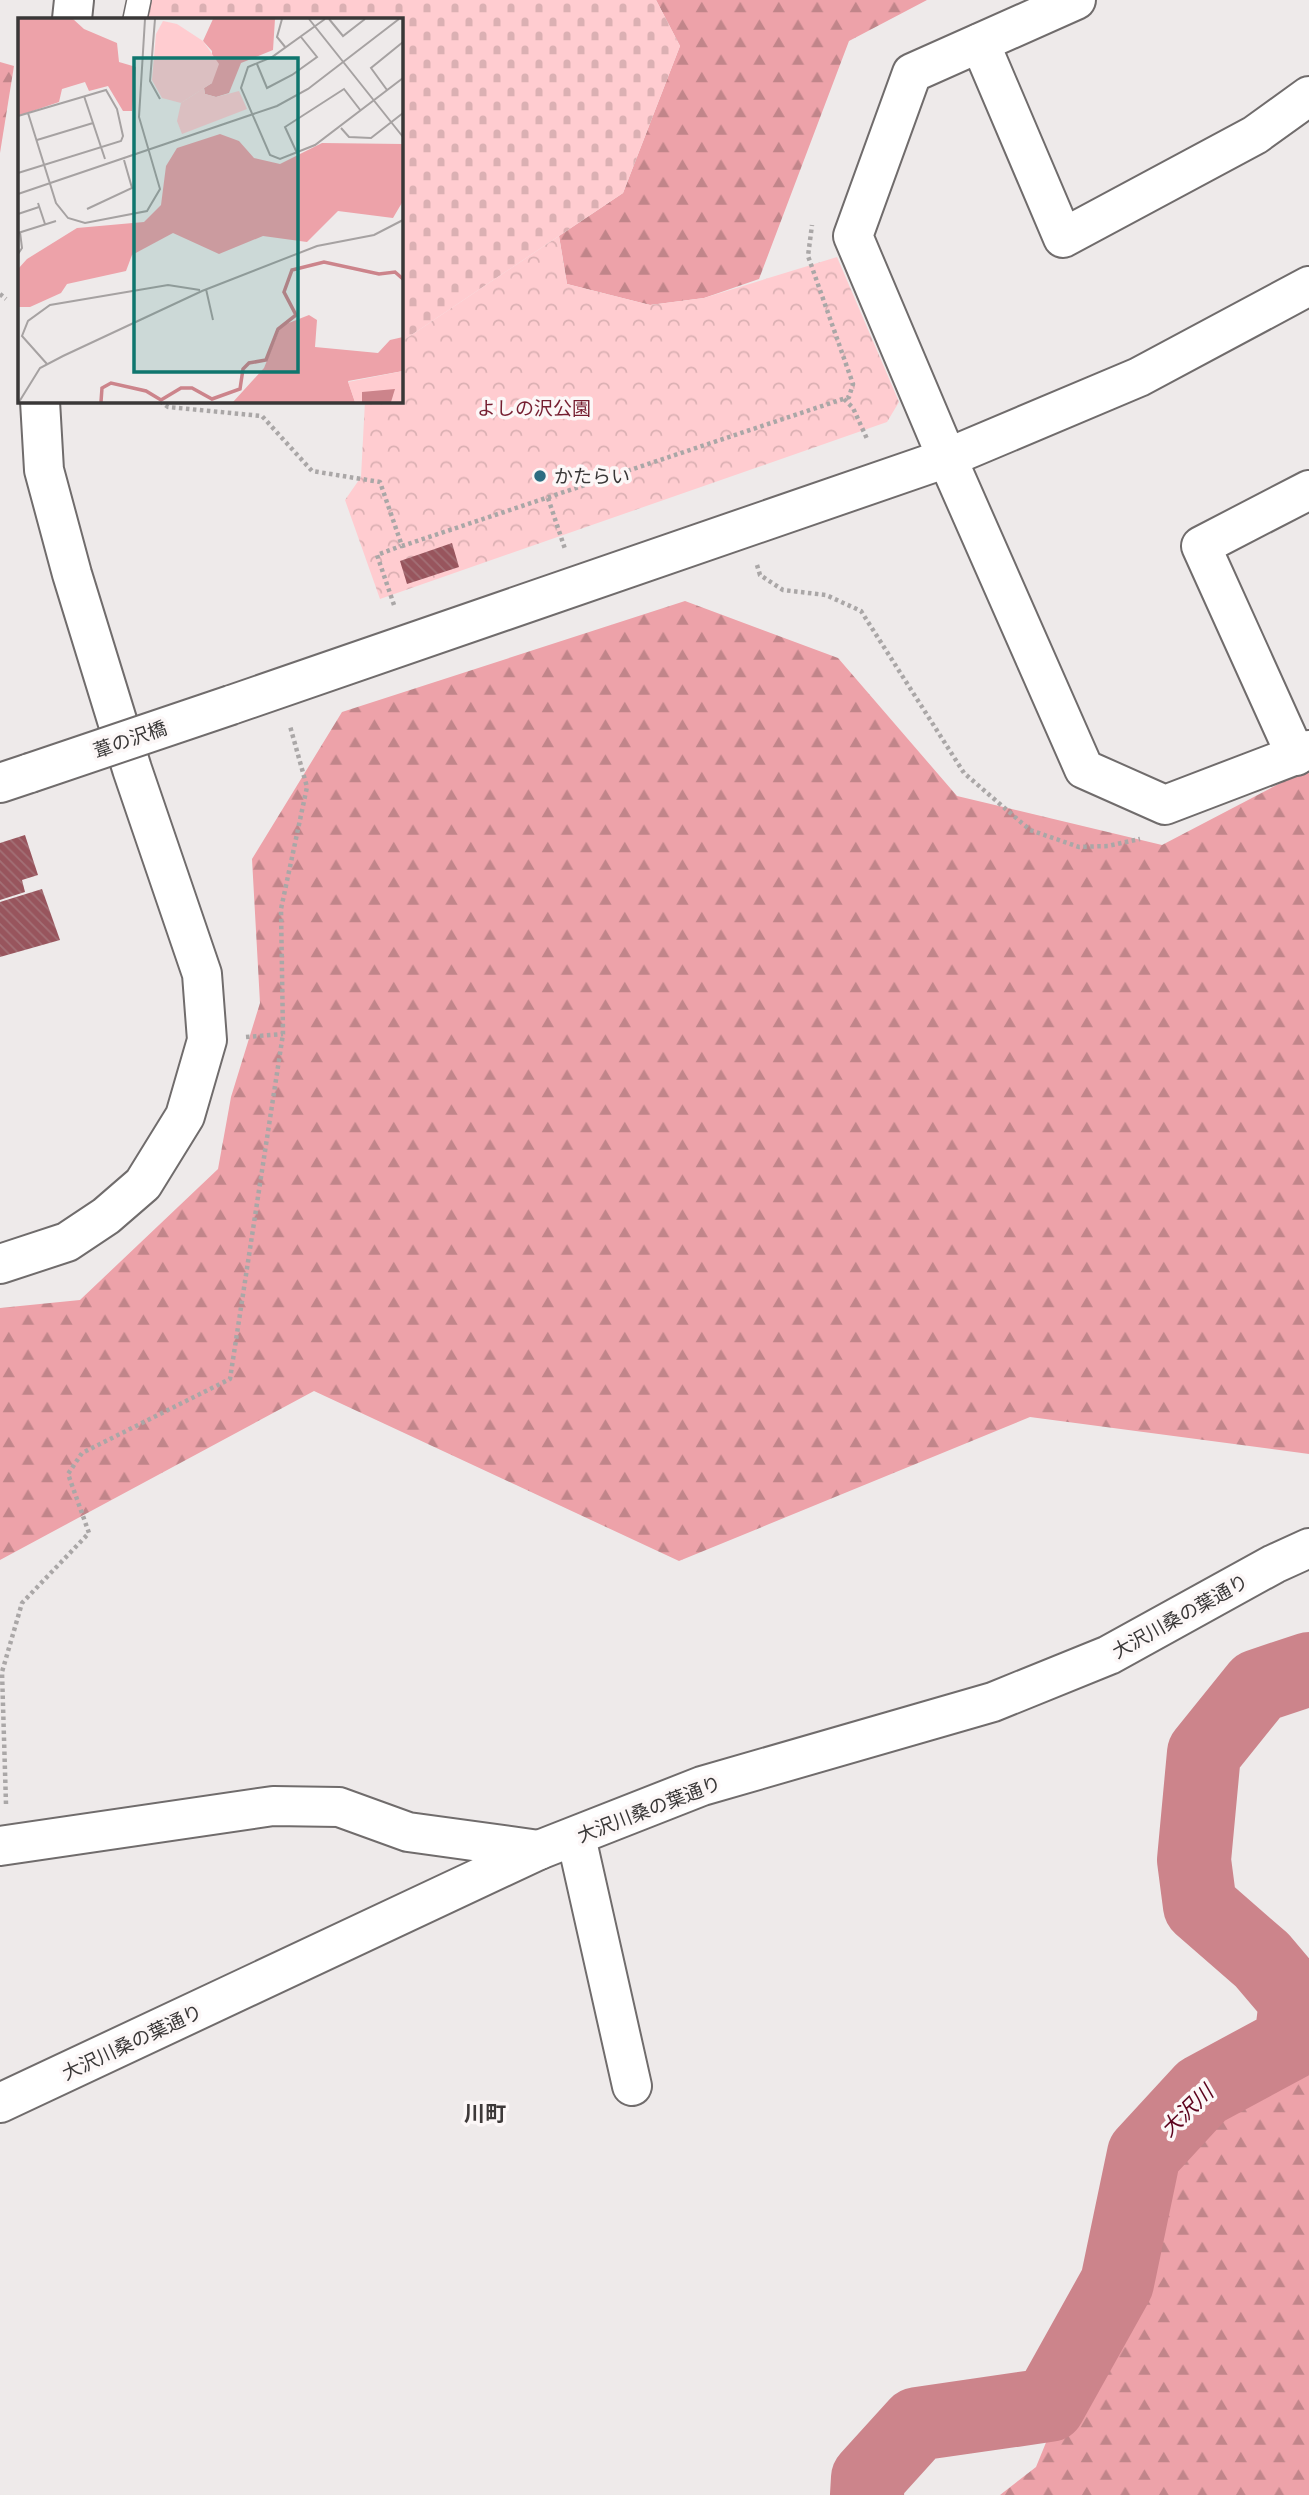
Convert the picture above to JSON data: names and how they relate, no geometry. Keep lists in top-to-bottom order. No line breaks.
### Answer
{"streets":{"street":["葦の沢橋","大沢川桑の葉通り"]},"districts":["川町"],"water":["大沢川"],"parks":["よしの沢公園"],"places":["かたらい"]}
